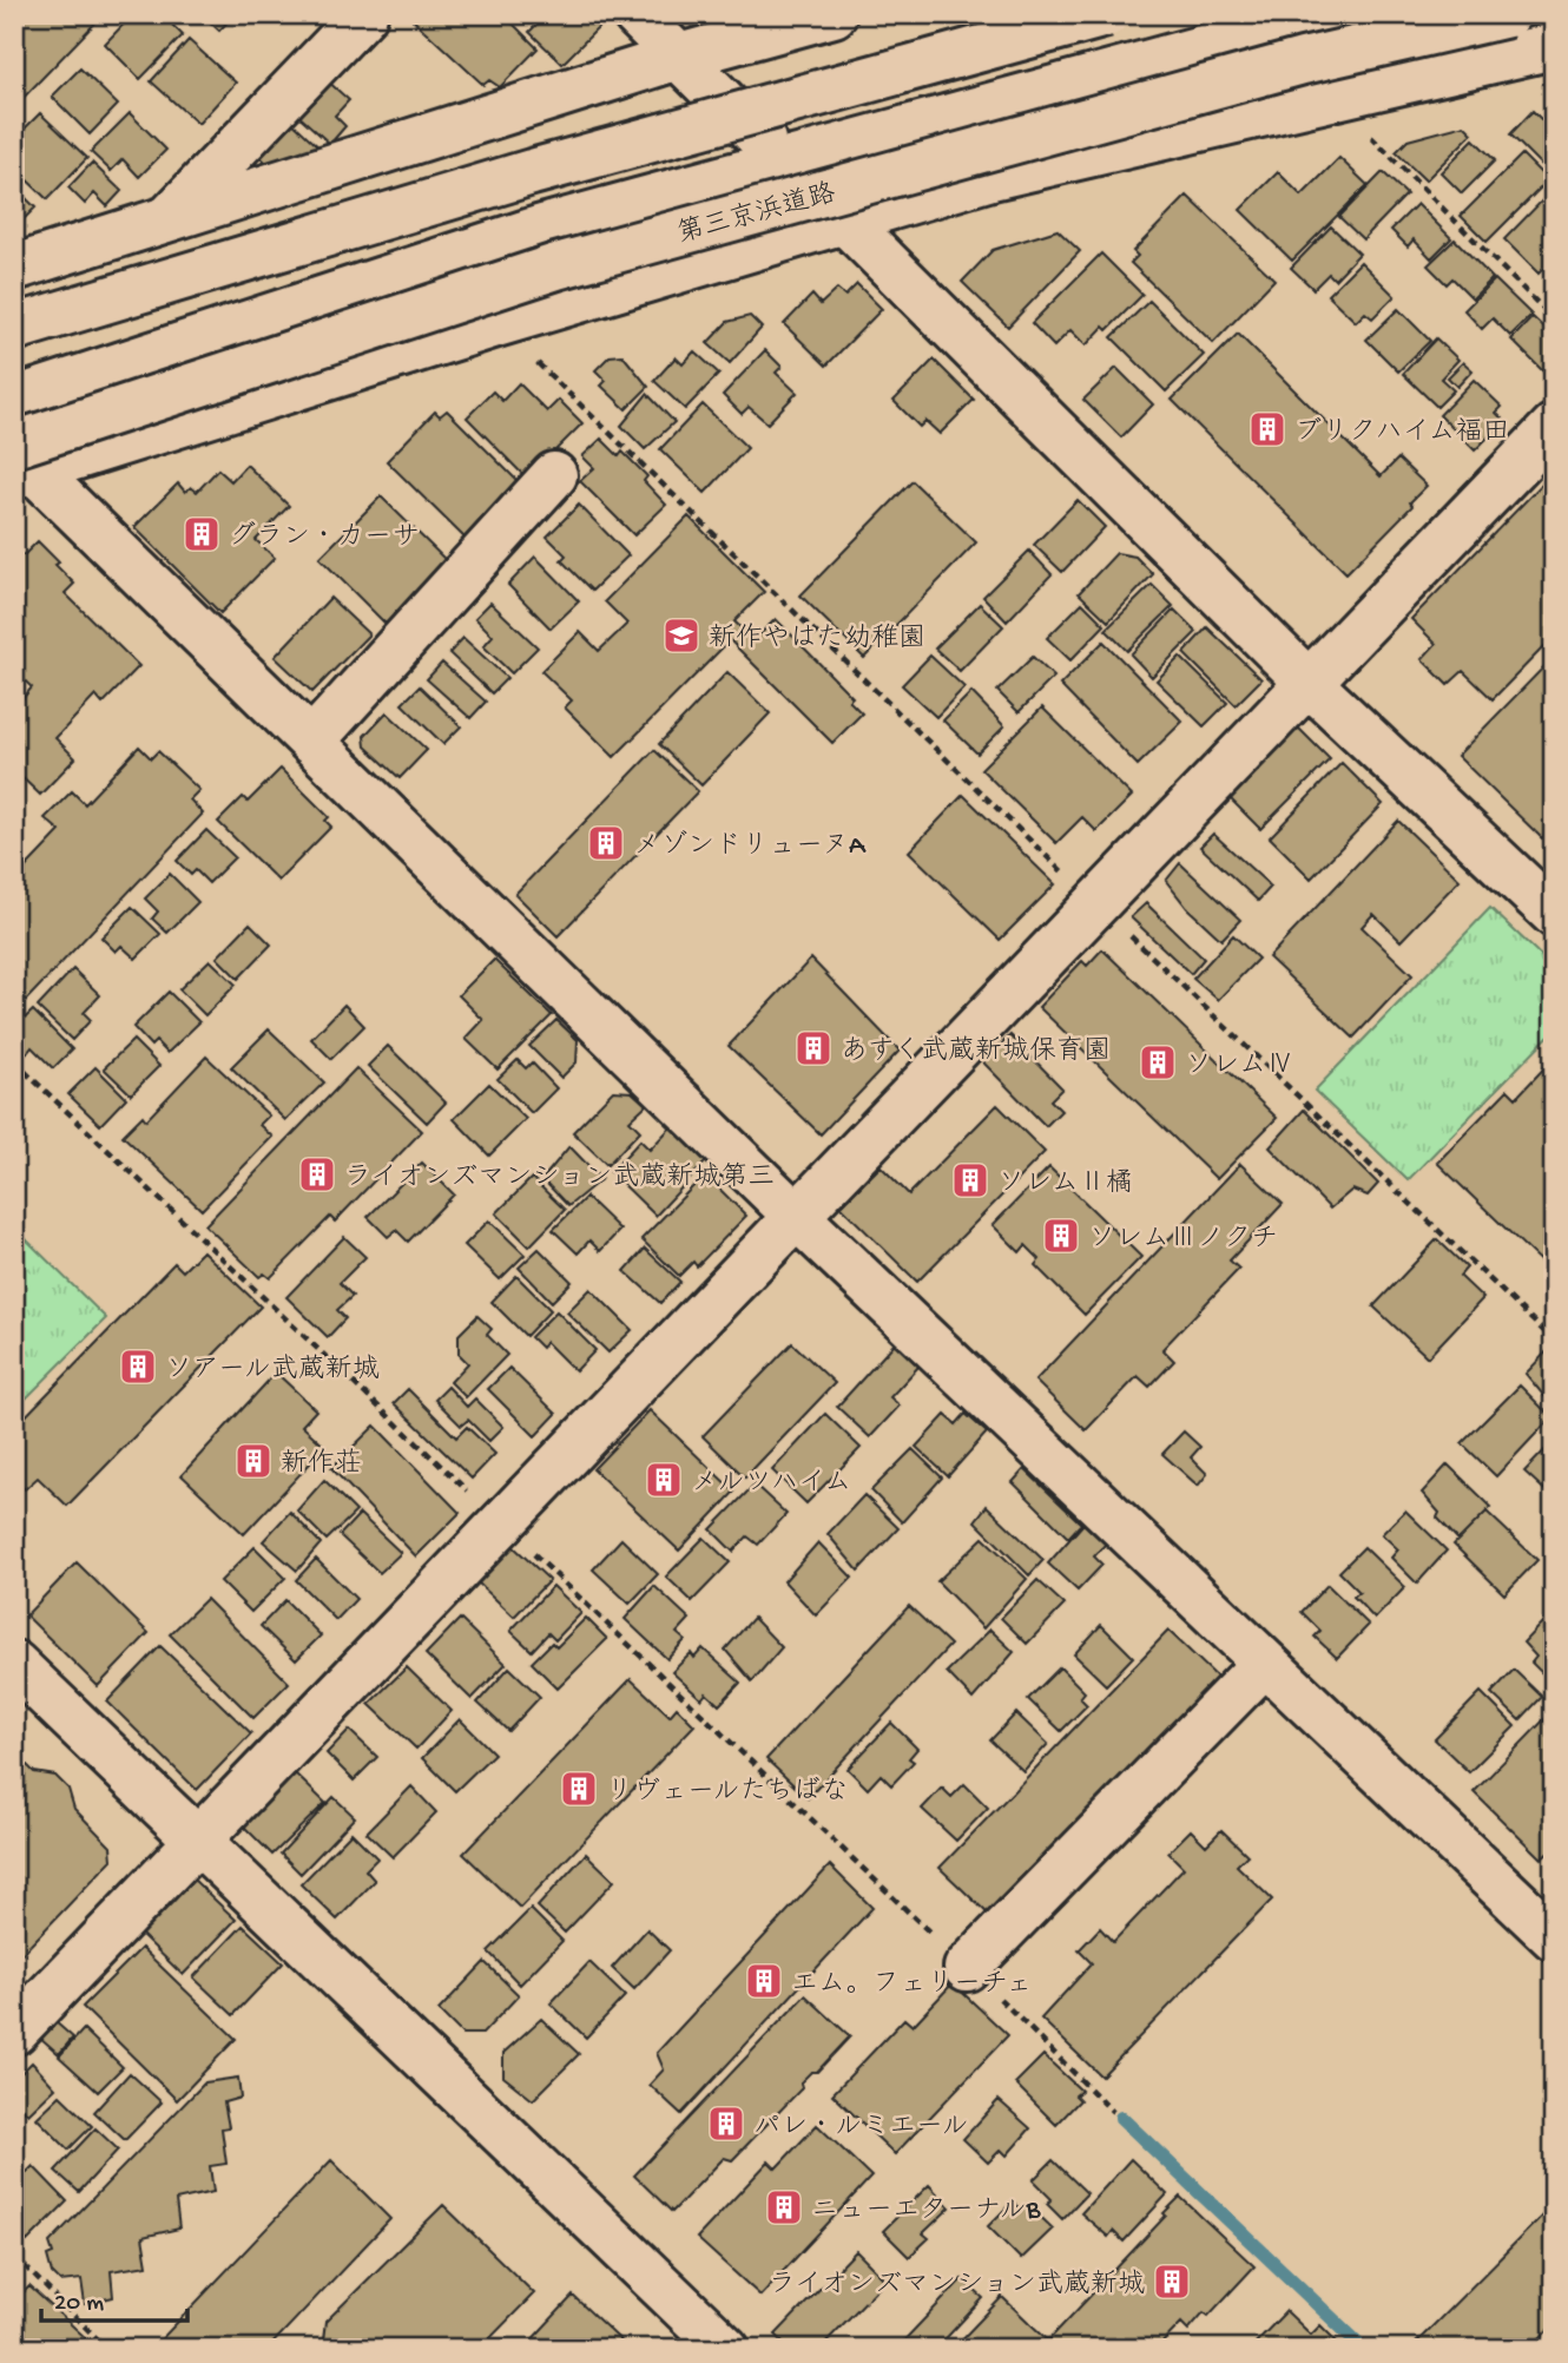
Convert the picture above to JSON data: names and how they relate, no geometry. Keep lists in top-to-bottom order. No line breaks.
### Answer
{"streets":{"main road":["第三京浜道路"]},"places":{"building":["ブリクハイム福田","グラン・カーサ","メゾンドリューヌA","あすく武蔵新城保育園","ソレムⅣ","ライオンズマンション武蔵新城第三","ソレムⅡ橘","ソレムⅢノクチ","ソアール武蔵新城","新作荘","メルツハイム","リヴェールたちばな","エム。フェリーチェ","パレ・ルミエール","ニューエターナルB","ライオンズマンション武蔵新城"],"school or university":["新作やはた幼稚園"]},"scale_bar":"20 m"}
